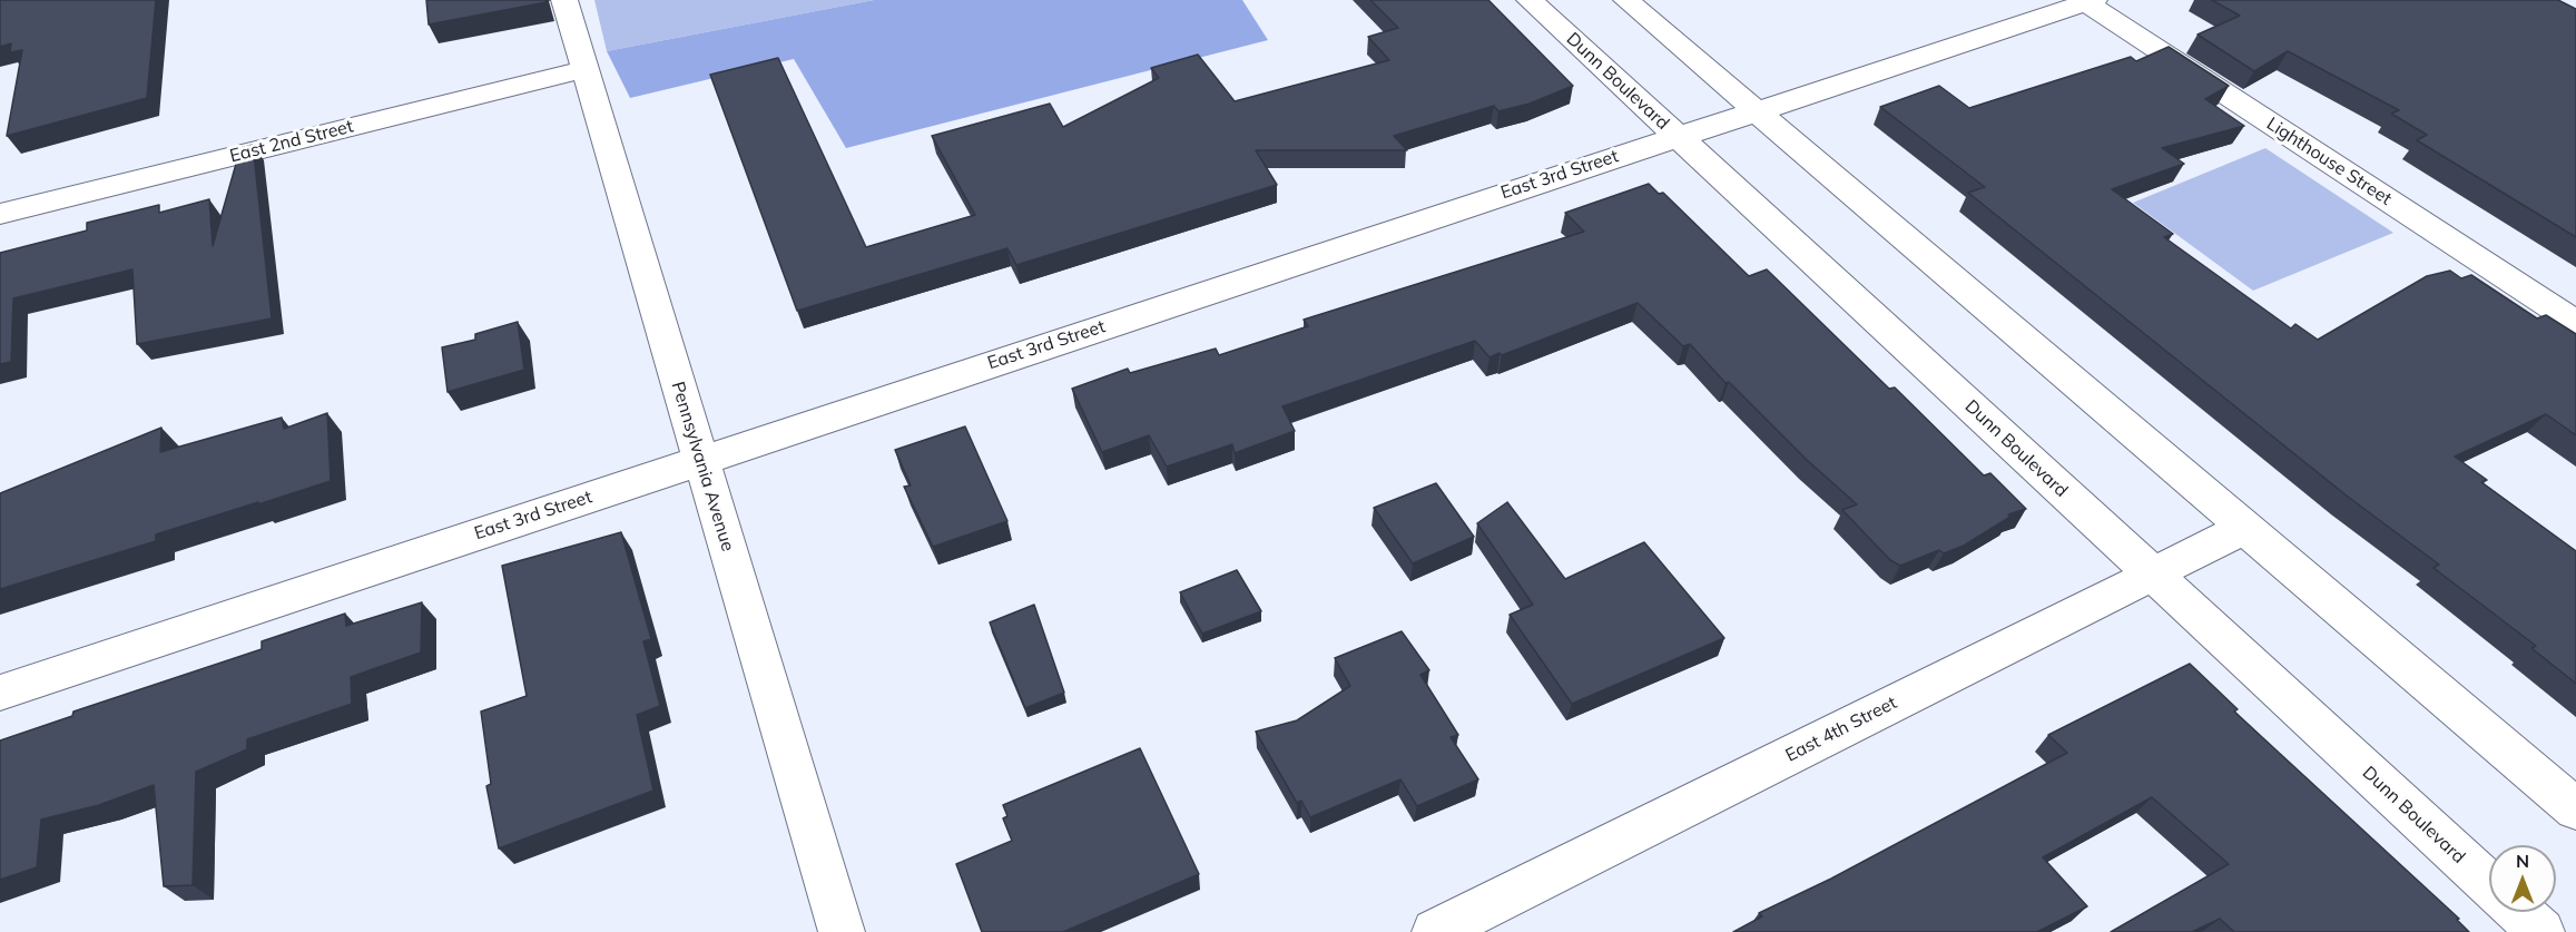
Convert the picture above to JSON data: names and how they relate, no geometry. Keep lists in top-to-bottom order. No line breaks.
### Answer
{"streets":{"street":["Dunn Boulevard","East 2nd Street","Lighthouse Street","East 3rd Street","Pennsylvania Avenue","East 4th Street"]},"crossings":[["Dunn Boulevard","East 3rd Street"],["Dunn Boulevard","East 4th Street"],["East 2nd Street","Pennsylvania Avenue"],["Lighthouse Street","East 3rd Street"],["East 3rd Street","Pennsylvania Avenue"]],"north":"top"}
